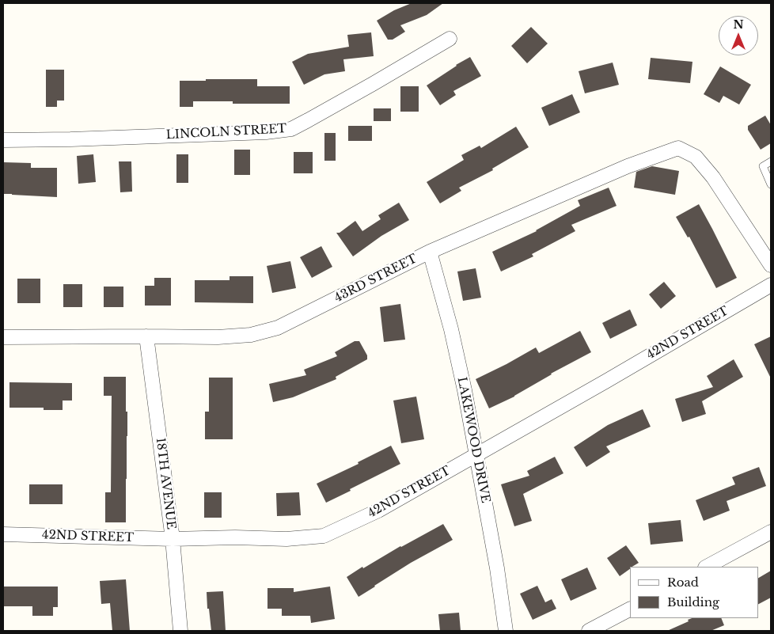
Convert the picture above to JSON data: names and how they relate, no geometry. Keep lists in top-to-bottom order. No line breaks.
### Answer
{"streets":{"street":["LINCOLN STREET","43RD STREET","42ND STREET","LAKEWOOD DRIVE","18TH AVENUE"]},"crossings":[["43RD STREET","LAKEWOOD DRIVE"],["43RD STREET","18TH AVENUE"],["42ND STREET","LAKEWOOD DRIVE"],["42ND STREET","18TH AVENUE"]],"legend":["Road","Building"],"north":"top"}
